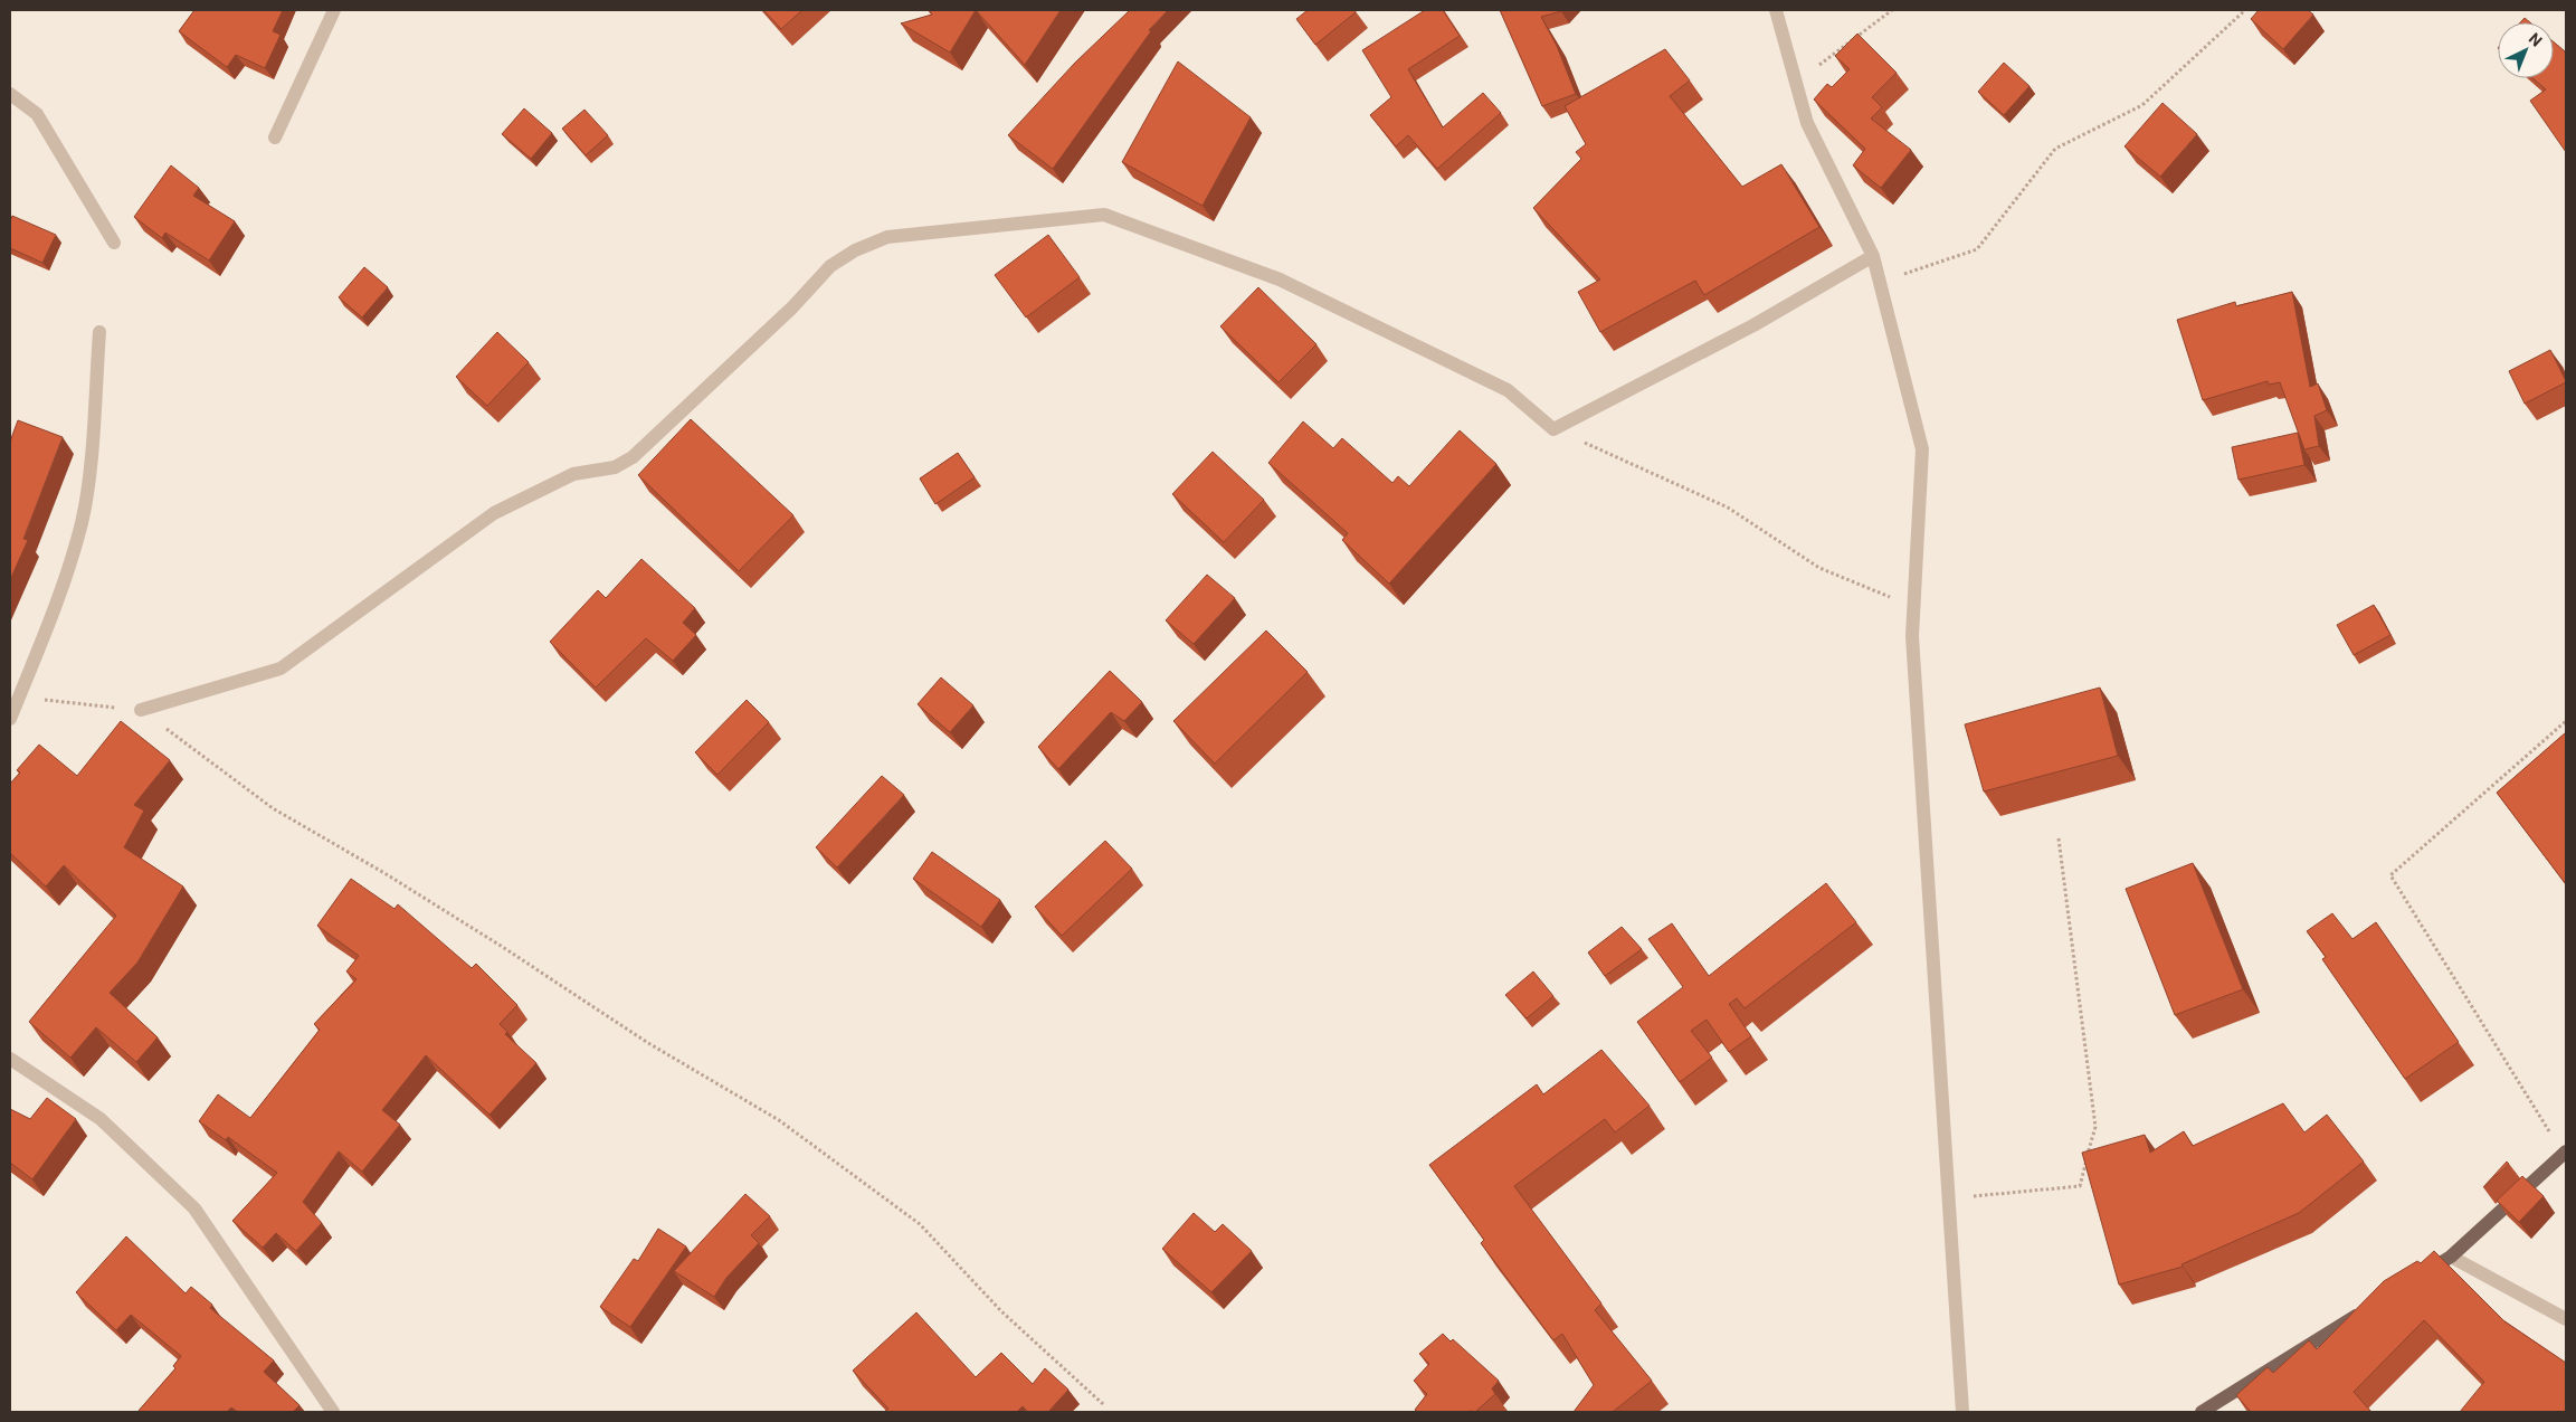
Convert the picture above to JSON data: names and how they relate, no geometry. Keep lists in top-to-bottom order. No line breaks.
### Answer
{"north":"top right"}
